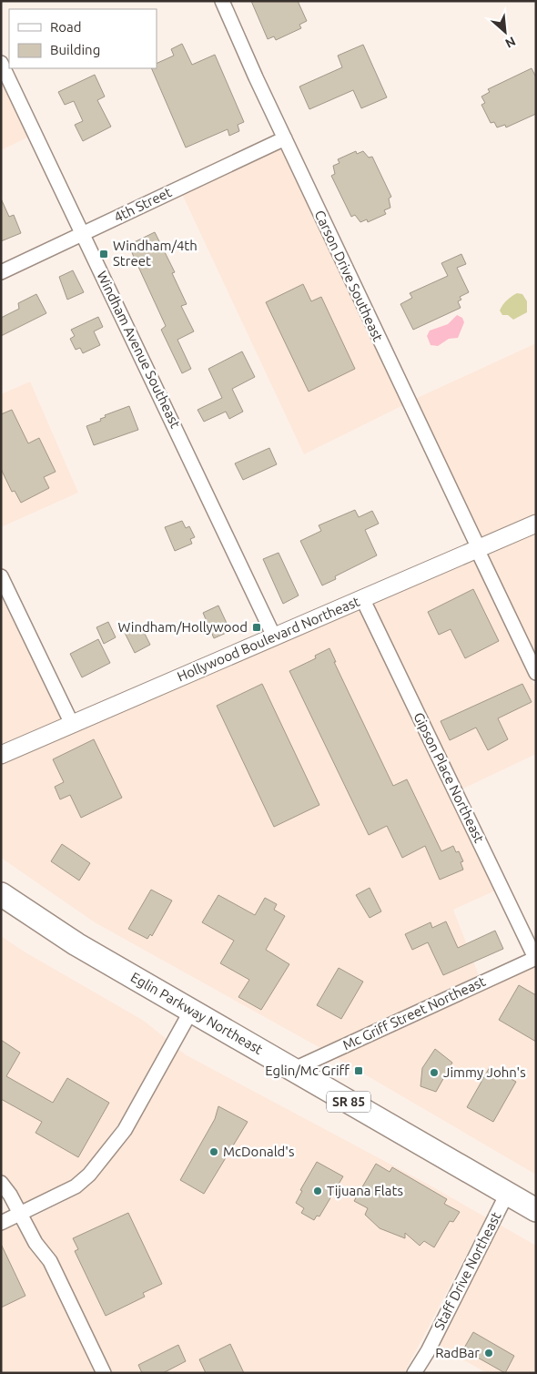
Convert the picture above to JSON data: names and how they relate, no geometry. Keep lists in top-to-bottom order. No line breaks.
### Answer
{"streets":{"highway":["Eglin Parkway Northeast","SR 85"],"street":["4th Street","Carson Drive Southeast","Windham Avenue Southeast","Hollywood Boulevard Northeast","Gipson Place Northeast","Mc Griff Street Northeast","Staff Drive Northeast"]},"crossings":[["4th Street","Carson Drive Southeast"],["4th Street","Windham Avenue Southeast"],["Carson Drive Southeast","Hollywood Boulevard Northeast"],["Windham Avenue Southeast","Hollywood Boulevard Northeast"],["Hollywood Boulevard Northeast","Gipson Place Northeast"],["Gipson Place Northeast","Mc Griff Street Northeast"],["Eglin Parkway Northeast","Mc Griff Street Northeast"],["Eglin Parkway Northeast","Staff Drive Northeast"]],"places":{"transit":["Windham/4th Street","Windham/Hollywood","Eglin/Mc Griff"],"other":["Jimmy John's","McDonald's","Tijuana Flats","RadBar"]},"legend":["Road","Building"],"north":"bottom right"}
